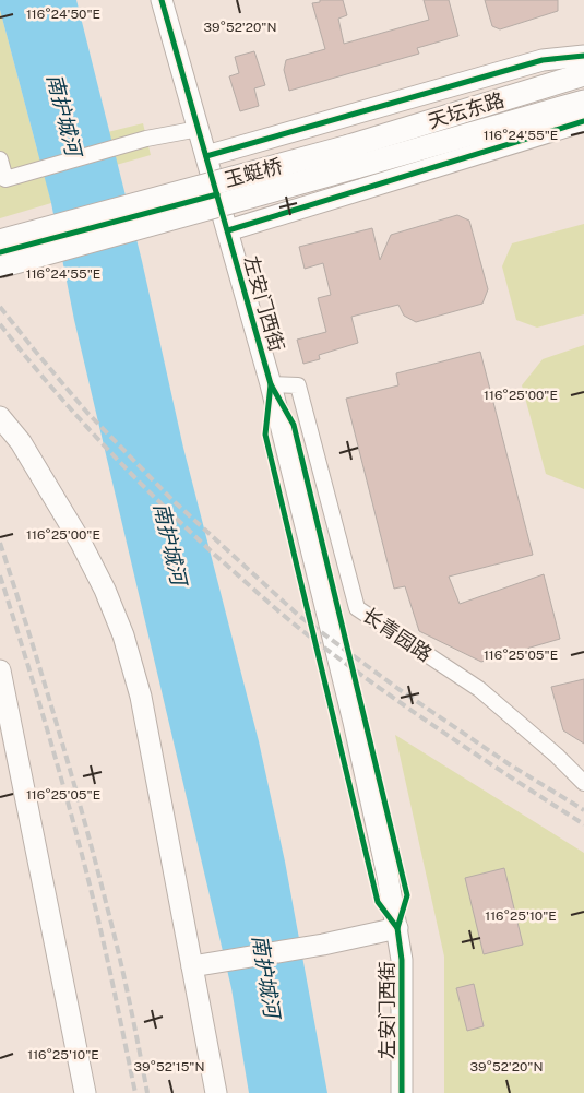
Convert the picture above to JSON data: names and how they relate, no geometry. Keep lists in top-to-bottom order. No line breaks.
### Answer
{"streets":{"main road":["天坛东路","玉蜓桥"],"street":["左安门西街","长青园路"]},"crossings":[["天坛东路","玉蜓桥"],["左安门西街","长青园路"]],"water":["南护城河"],"coordinates":["116°24'50\"E","39°52'20\"N","116°24'55\"E","116°25'00\"E","116°25'05\"E","116°25'10\"E","39°52'15\"N"]}
